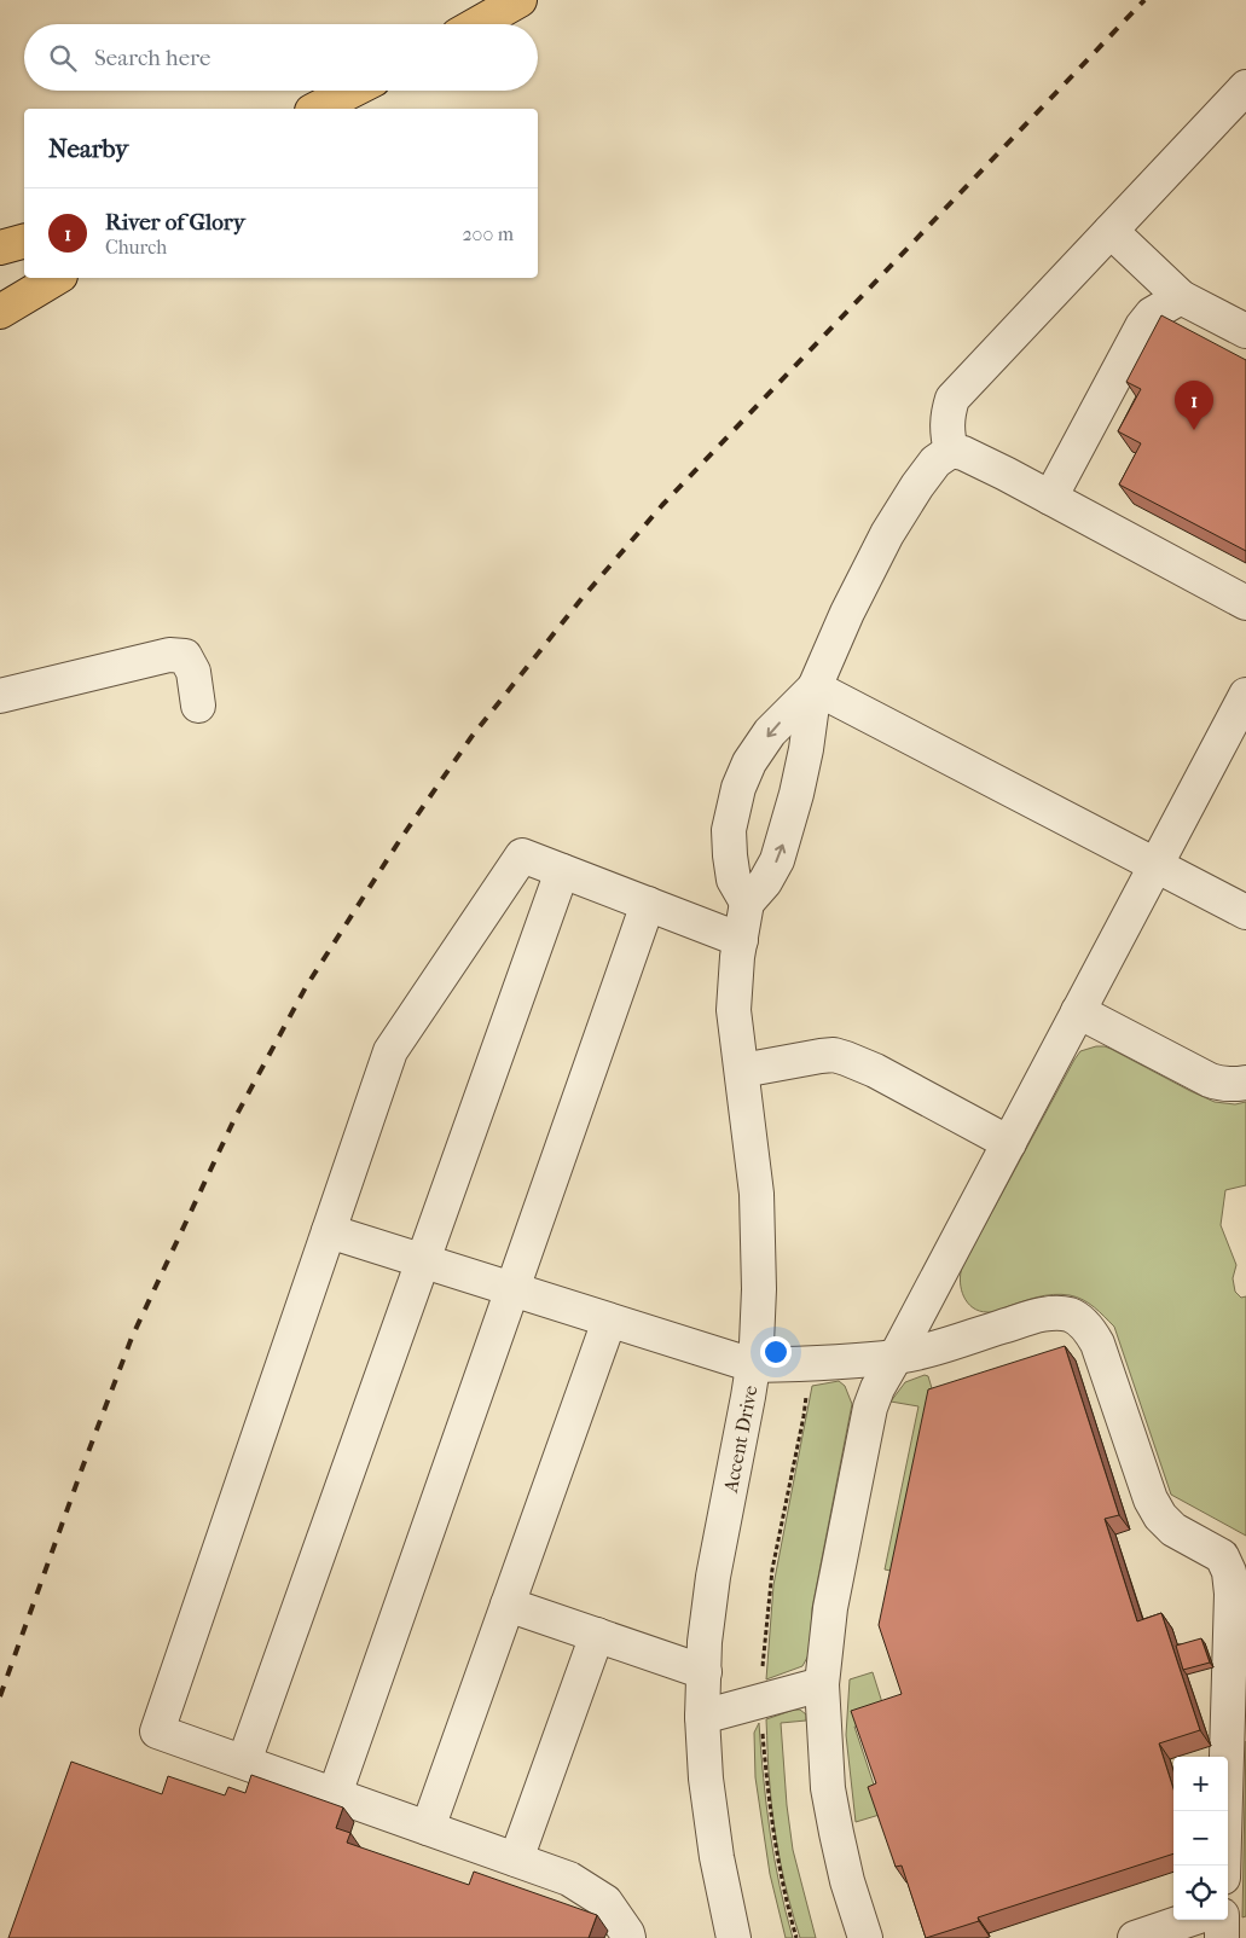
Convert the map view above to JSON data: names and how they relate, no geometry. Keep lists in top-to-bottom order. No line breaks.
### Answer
{"streets":{"street":["Accent Drive"]},"page":{"search":"Search here","heading":"Nearby","list":[{"mark":"1","name":"River of Glory","note":"Church","value":"200 m"}],"pins":"1","map_buttons":["+","−"]}}
